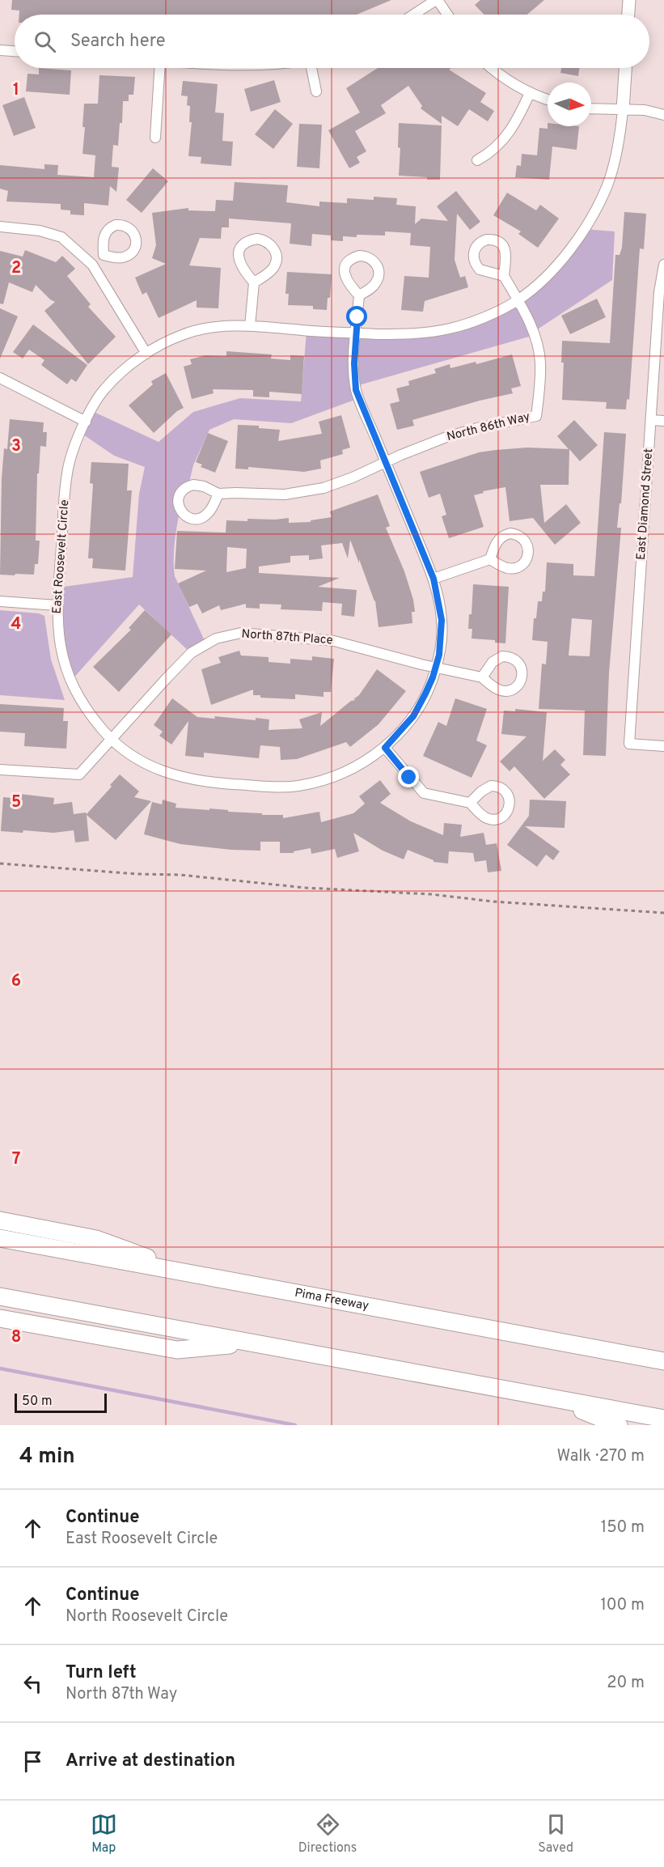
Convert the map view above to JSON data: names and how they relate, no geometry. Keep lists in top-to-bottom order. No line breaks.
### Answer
{"streets":{"highway":["Pima Freeway"],"street":["North 86th Way","East Diamond Street","East Roosevelt Circle","North 87th Place"]},"crossings":[["North 86th Way","East Roosevelt Circle"],["East Roosevelt Circle","North 87th Place"]],"scale_bar":"50 m","north":"right","page":{"search":"Search here","scale":"50 m","heading":["4 min","Walk · 270 m"],"list":[["Continue","East Roosevelt Circle","150 m"],["Continue","North Roosevelt Circle","100 m"],["Turn left","North 87th Way","20 m"],"Arrive at destination"],"nav":["Map","Directions","Saved"]},"grid":{"rows":["1","2","3","4","5","6","7","8"]}}
